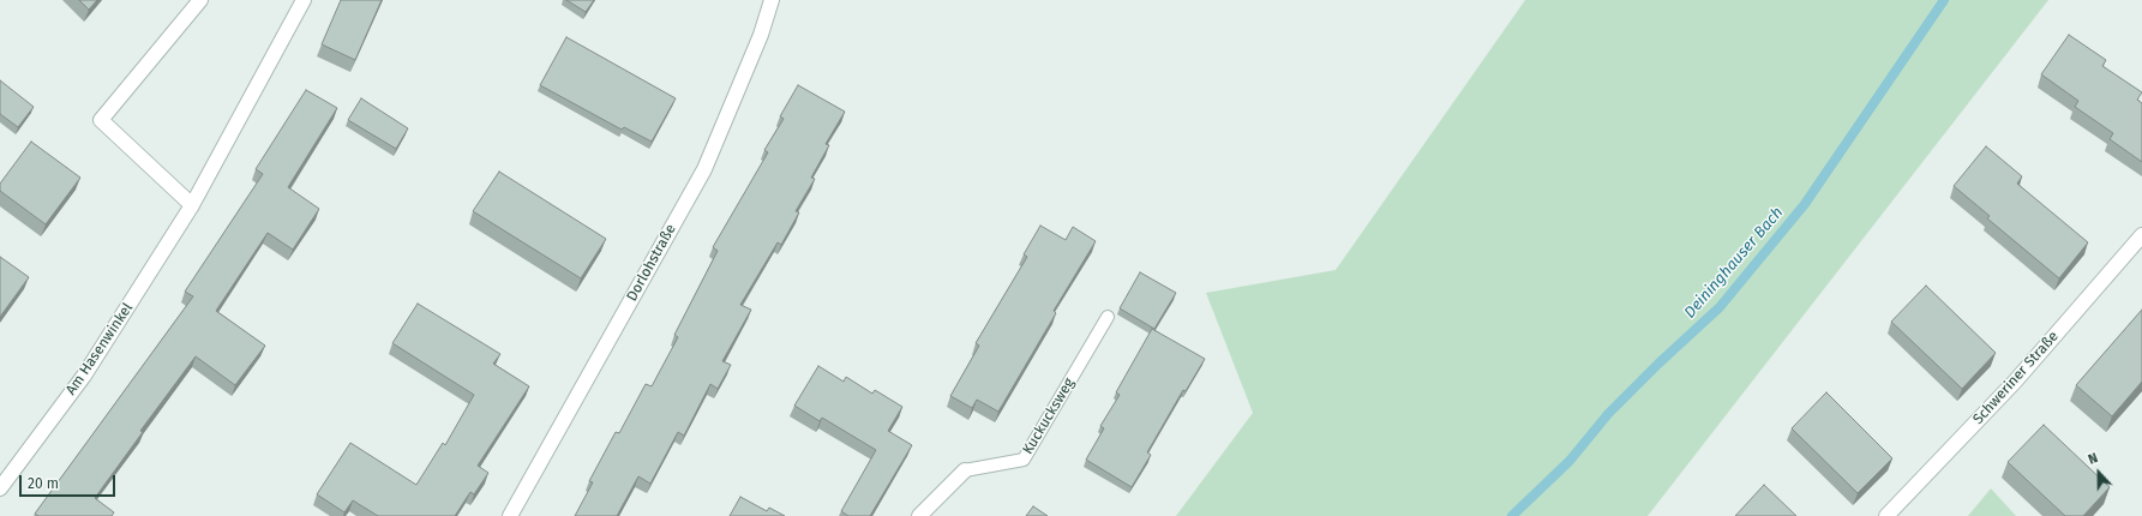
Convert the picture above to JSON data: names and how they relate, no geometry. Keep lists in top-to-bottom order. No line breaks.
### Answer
{"streets":{"street":["Dorlohstraße","Am Hasenwinkel","Schweriner Straße","Kuckucksweg"]},"water":["Deininghauser Bach"],"scale_bar":"20 m","north":"top"}
